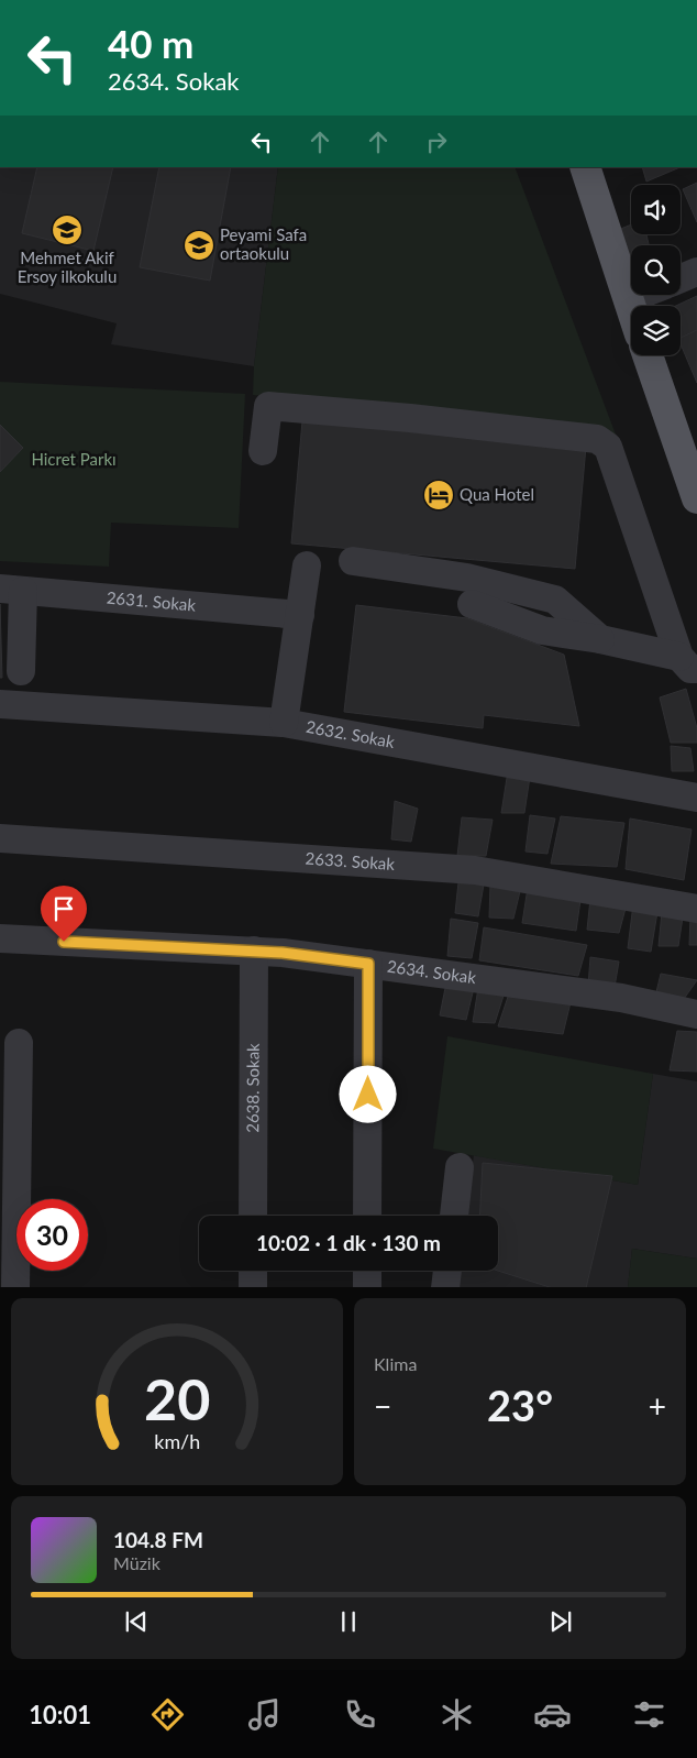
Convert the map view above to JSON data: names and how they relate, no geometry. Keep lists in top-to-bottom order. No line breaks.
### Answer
{"streets":{"street":["2631. Sokak","2632. Sokak","2633. Sokak","2634. Sokak","2638. Sokak"]},"crossings":[["2634. Sokak","2638. Sokak"]],"parks":["Hicret Parkı"],"places":{"school or university":["Mehmet Akif Ersoy ilkokulu","Peyami Safa ortaokulu"],"hotel":["Qua Hotel"]},"page":{"turn":["40 m","2634. Sokak"],"limit":"30","trip":"10:02 · 1 dk · 130 m","tile":"Klima","heat":["−","23°","+"],"song":["104.8 FM","Müzik"],"tabs":"10:01","gauge":["20","km/h"]}}
